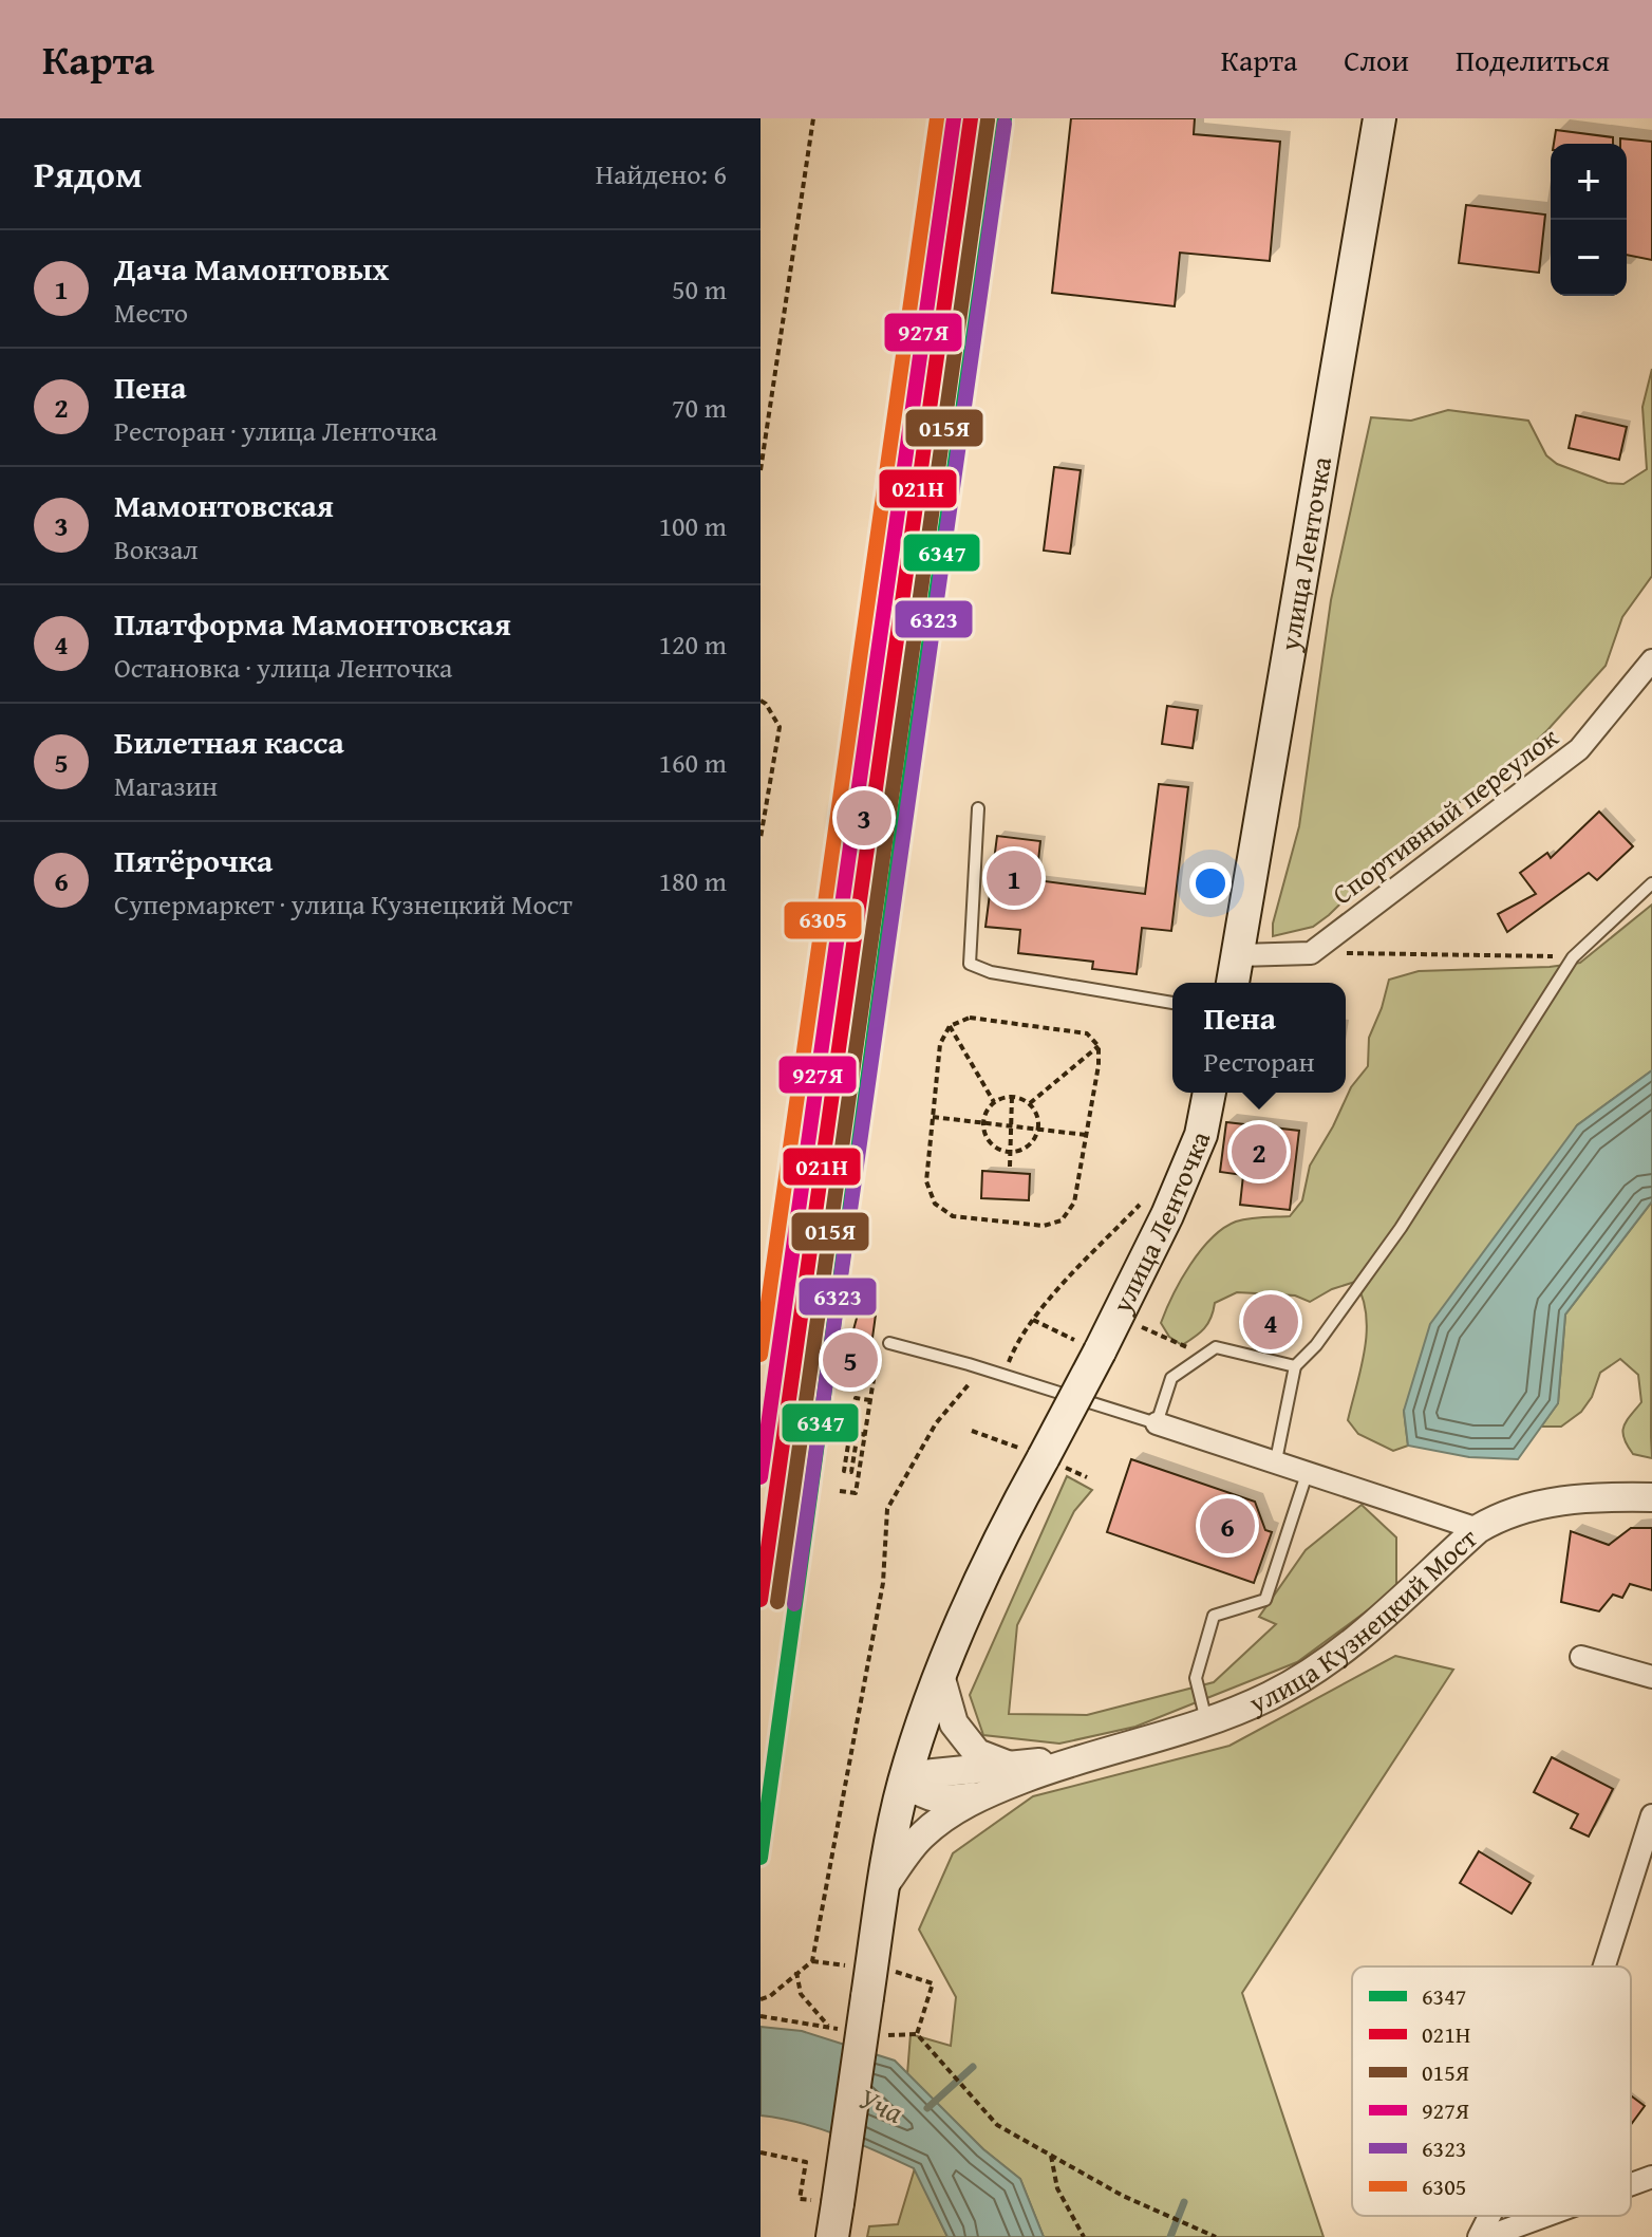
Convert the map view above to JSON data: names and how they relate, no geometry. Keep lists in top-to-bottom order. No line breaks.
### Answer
{"streets":{"main road":["улица Ленточка"],"street":["Спортивный переулок","улица Кузнецкий Мост"]},"water":["Уча"],"lines":["transit line 6347","transit line 021Н","transit line 927Я","transit line 6305","transit line 015Я","transit line 6323"],"legend":["6347","021Н","015Я","927Я","6323","6305"],"page":{"header":"Карта","nav":["Карта","Слои","Поделиться"],"heading":["Рядом","Найдено: 6"],"map_buttons":["+","−"],"list":[{"mark":"1","name":"Дача Мамонтовых","note":"Место","value":"50 m"},{"mark":"2","name":"Пена","note":"Ресторан · улица Ленточка","value":"70 m"},{"mark":"3","name":"Мамонтовская","note":"Вокзал","value":"100 m"},{"mark":"4","name":"Платформа Мамонтовская","note":"Остановка · улица Ленточка","value":"120 m"},{"mark":"5","name":"Билетная касса","note":"Магазин","value":"160 m"},{"mark":"6","name":"Пятёрочка","note":"Супермаркет · улица Кузнецкий Мост","value":"180 m"}],"pins":["3","1","2","4","5","6"],"popup":["Пена","Ресторан"]}}
